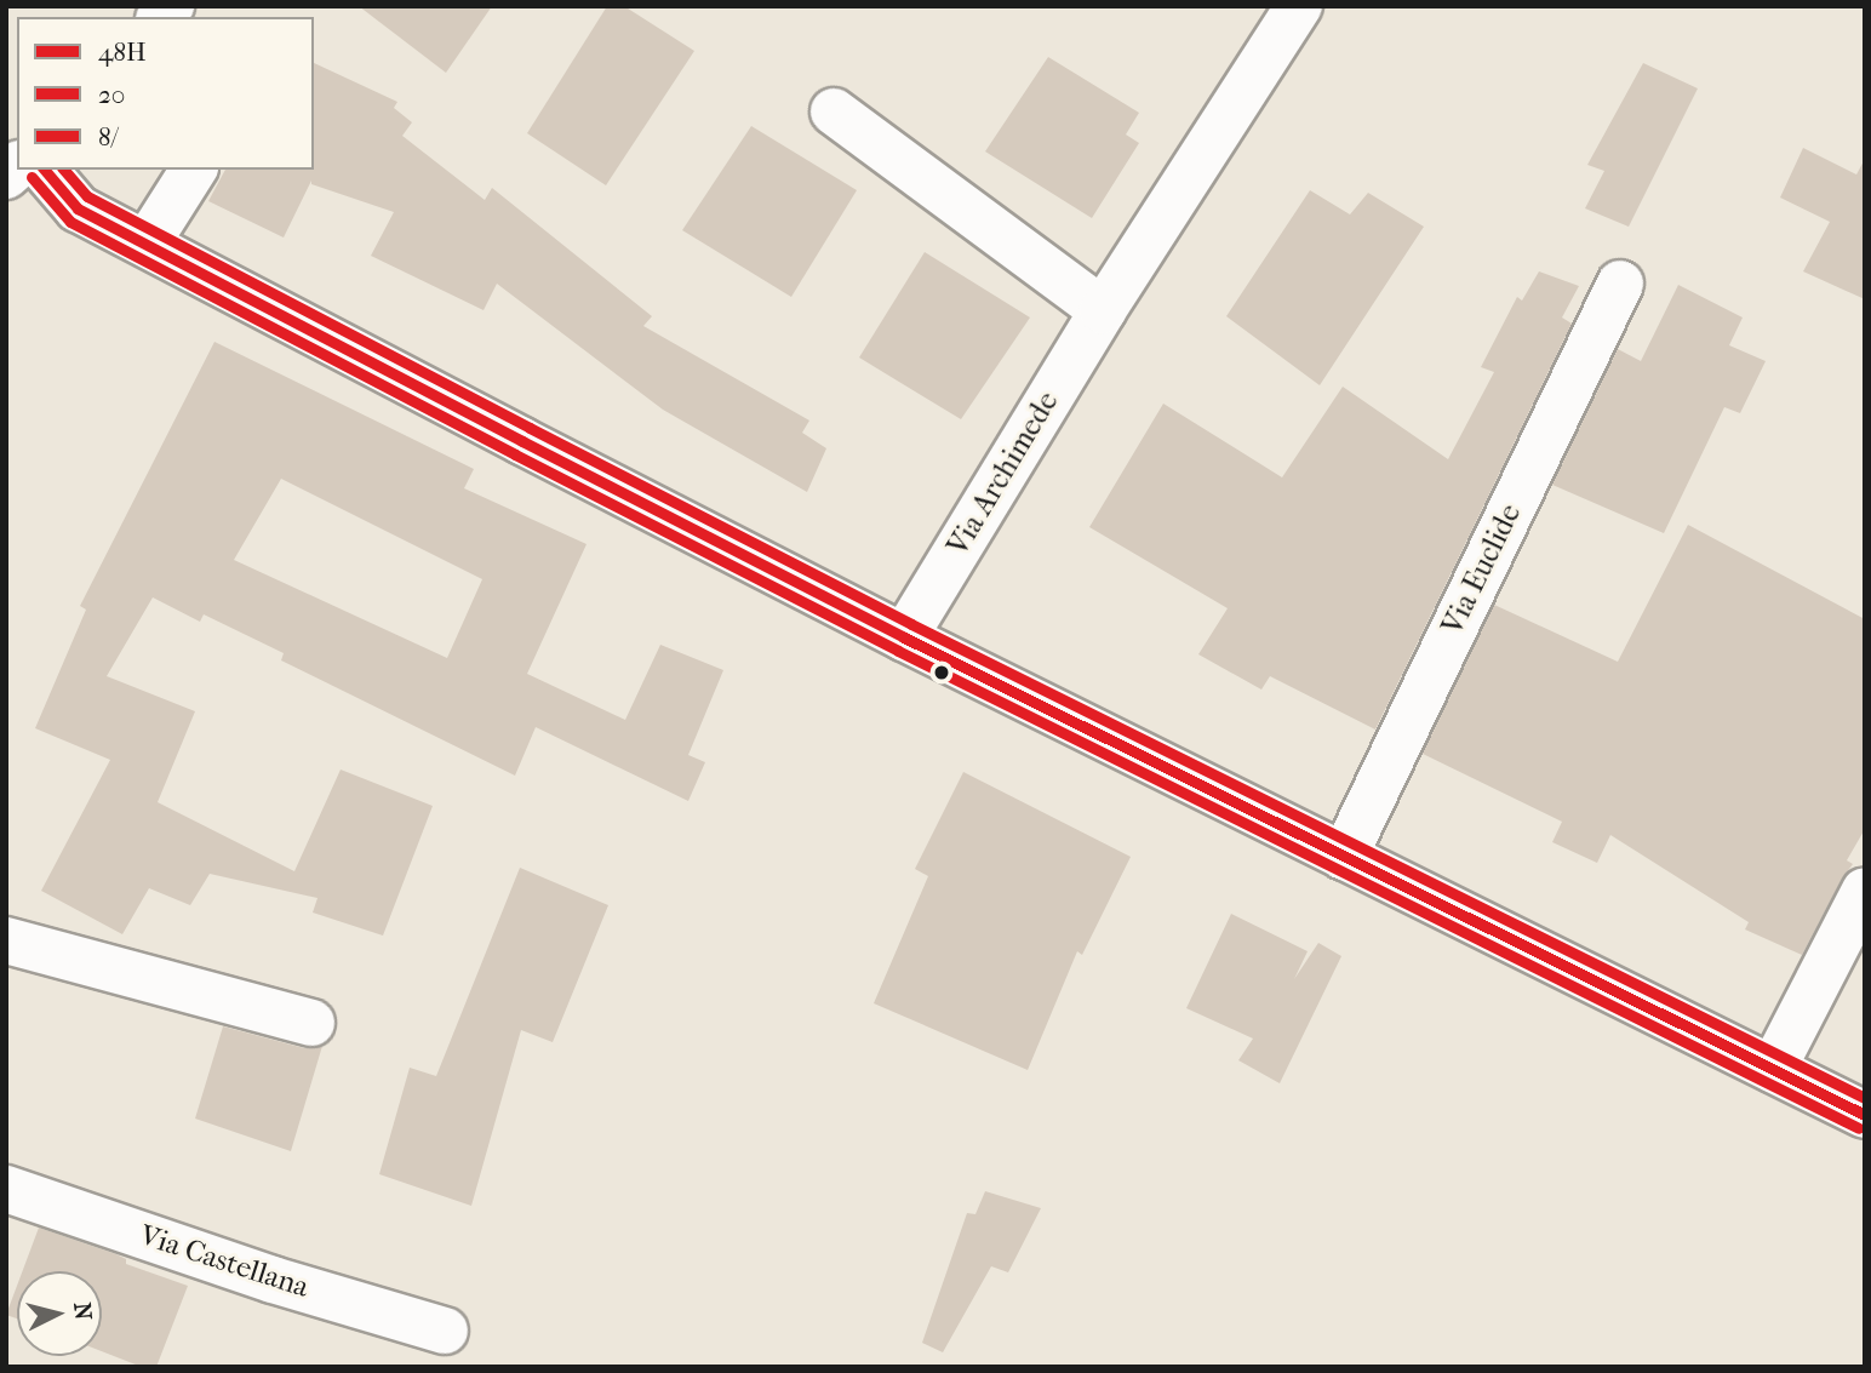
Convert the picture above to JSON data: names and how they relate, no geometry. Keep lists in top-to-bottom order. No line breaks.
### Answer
{"streets":{"street":["Via Archimede","Via Euclide","Via Castellana"]},"lines":["transit line 48H","transit line 8/","transit line 20"],"legend":["48H","20","8/"],"north":"right"}
